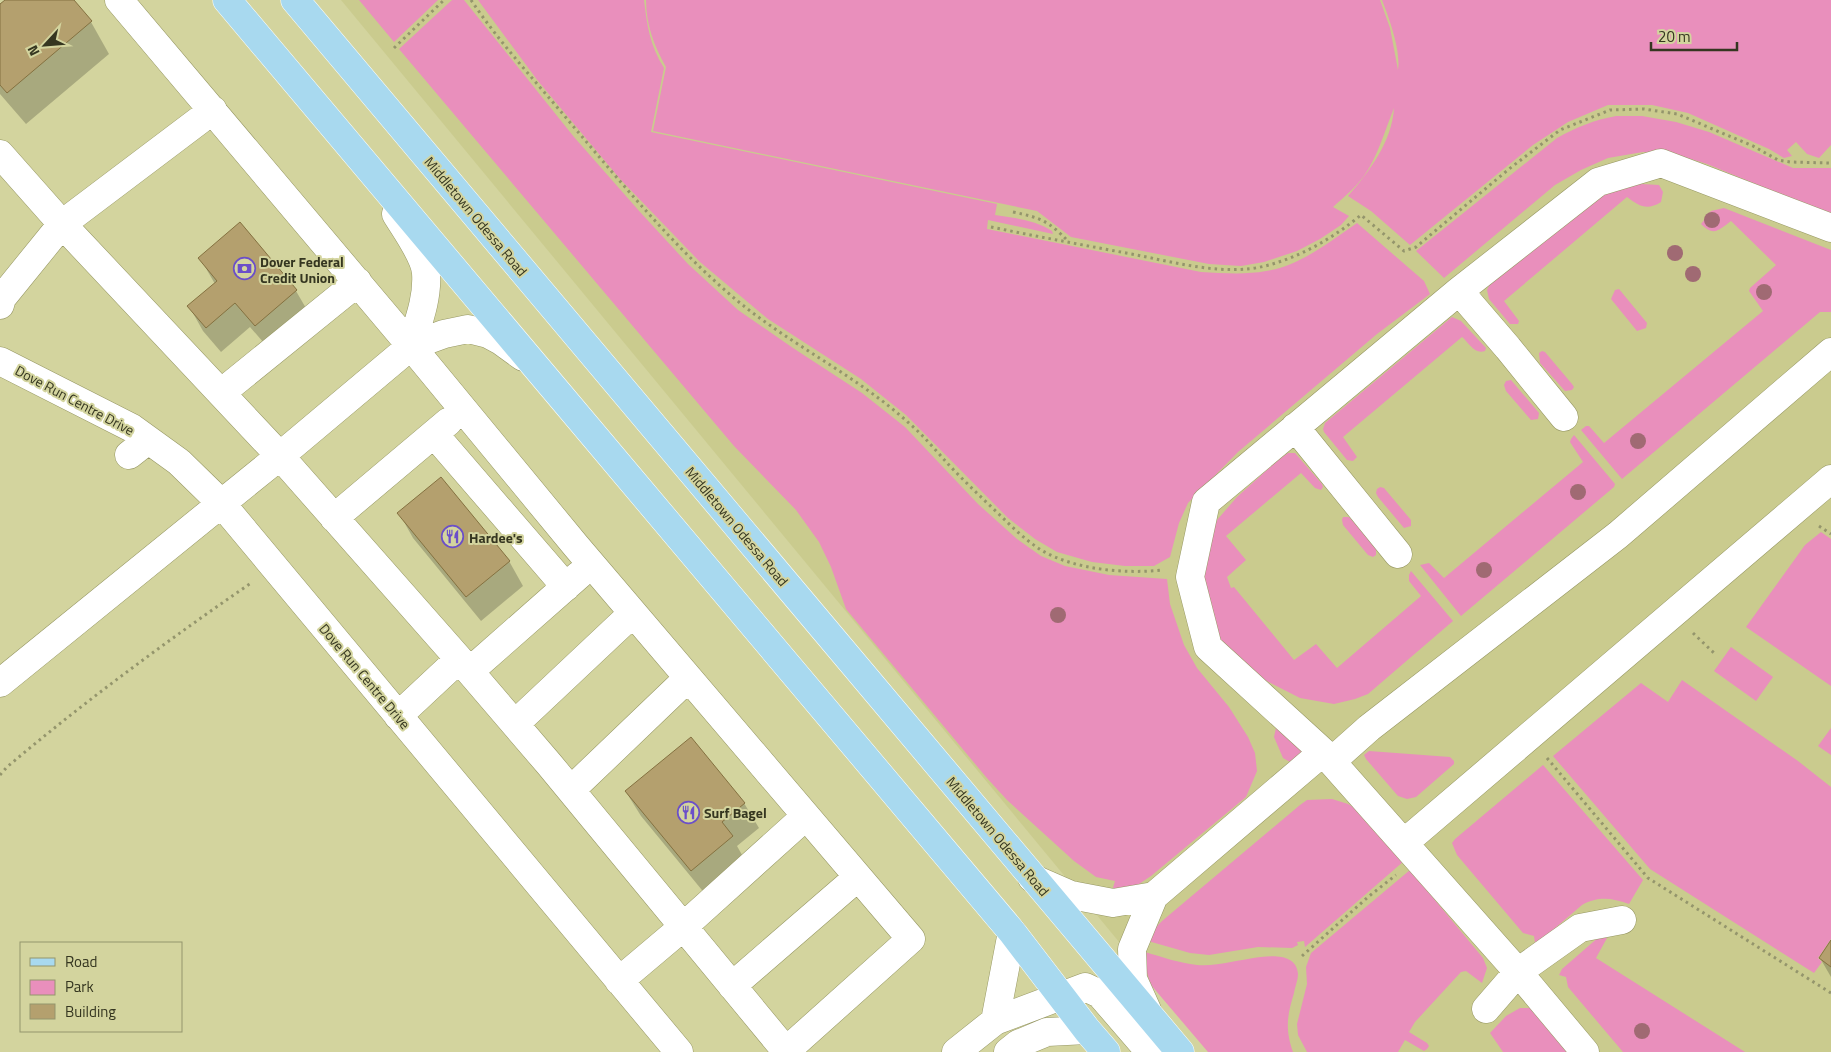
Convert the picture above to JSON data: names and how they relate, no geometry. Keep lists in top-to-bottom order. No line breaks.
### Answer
{"streets":{"main road":["Middletown Odessa Road"],"street":["Dove Run Centre Drive"]},"places":{"bank":["Dover Federal Credit Union"],"restaurant":["Hardee's","Surf Bagel"]},"legend":["Road","Park","Building"],"scale_bar":"20 m","north":"bottom left"}
